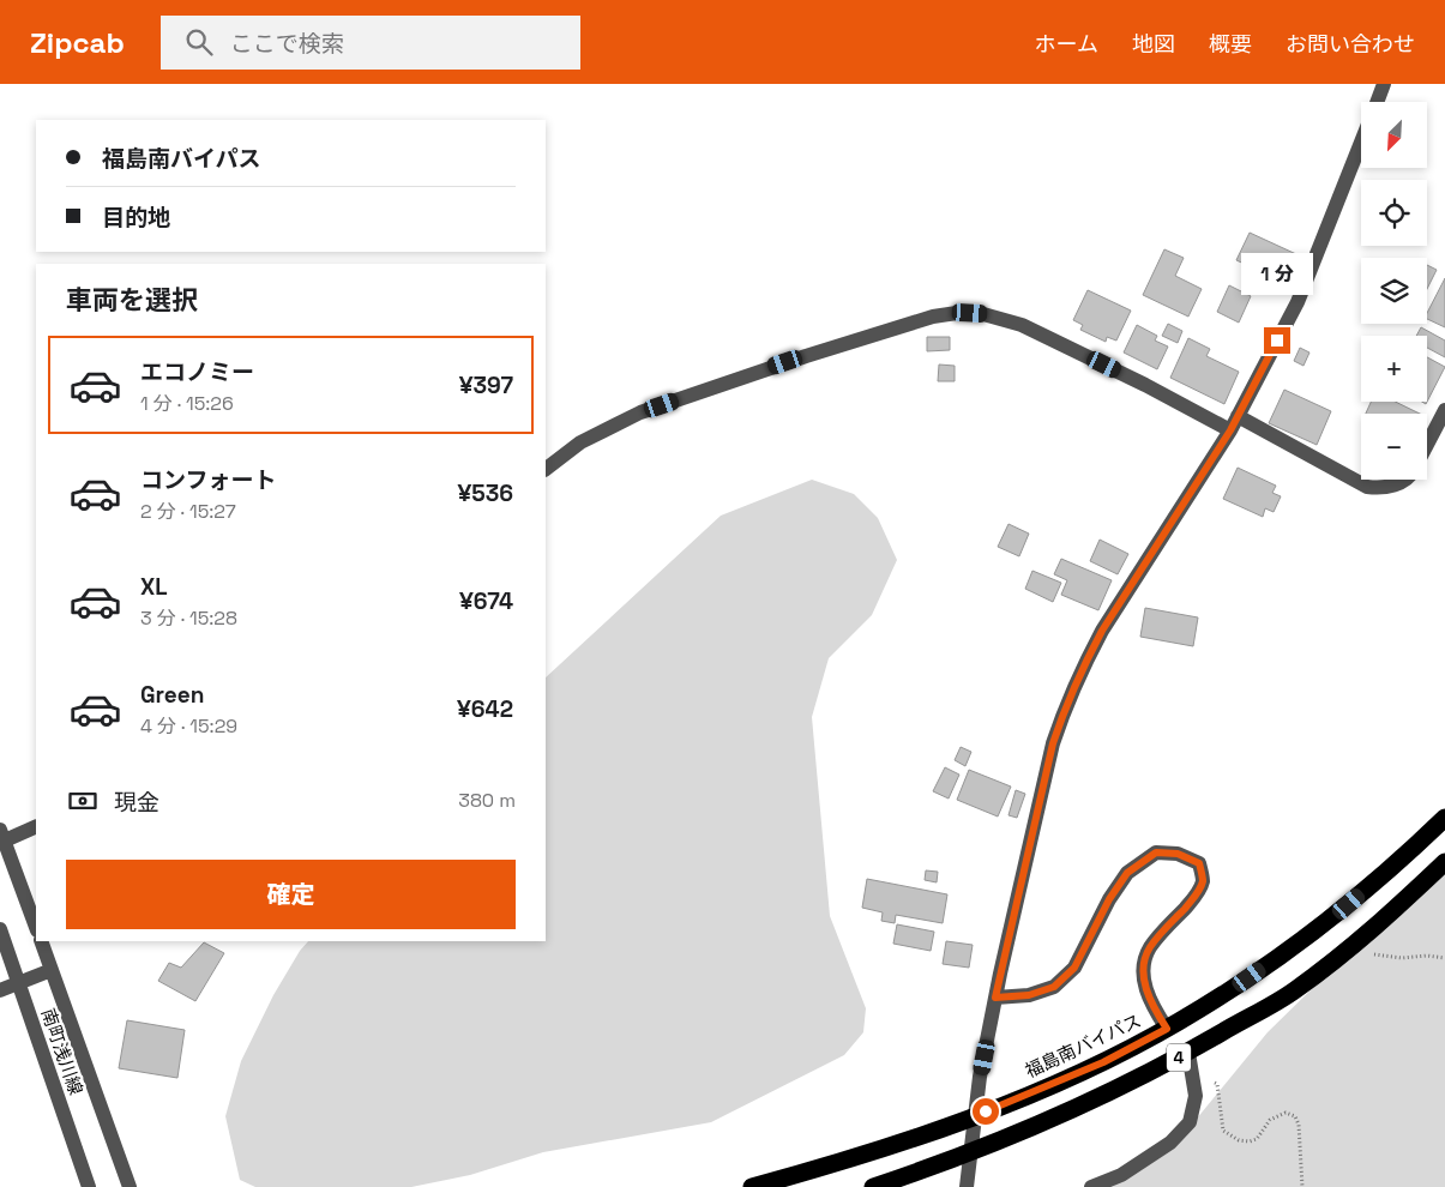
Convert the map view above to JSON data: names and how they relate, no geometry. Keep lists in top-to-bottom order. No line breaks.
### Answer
{"streets":{"highway":["福島南バイパス","4"],"street":["南町浅川線"]},"north":"bottom left","page":{"header":"Zipcab","search":"ここで検索","nav":["ホーム","地図","概要","お問い合わせ"],"map_buttons":["+","−"],"banner":["福島南バイパス","目的地"],"bubble":"1 分","heading":"車両を選択","list":[{"name":"エコノミー","note":"1 分 · 15:26","value":"¥397"},{"name":"コンフォート","note":"2 分 · 15:27","value":"¥536"},{"name":"XL","note":"3 分 · 15:28","value":"¥674"},{"name":"Green","note":"4 分 · 15:29","value":"¥642"}],"pay":["現金","380 m"],"buttons":"確定"}}
